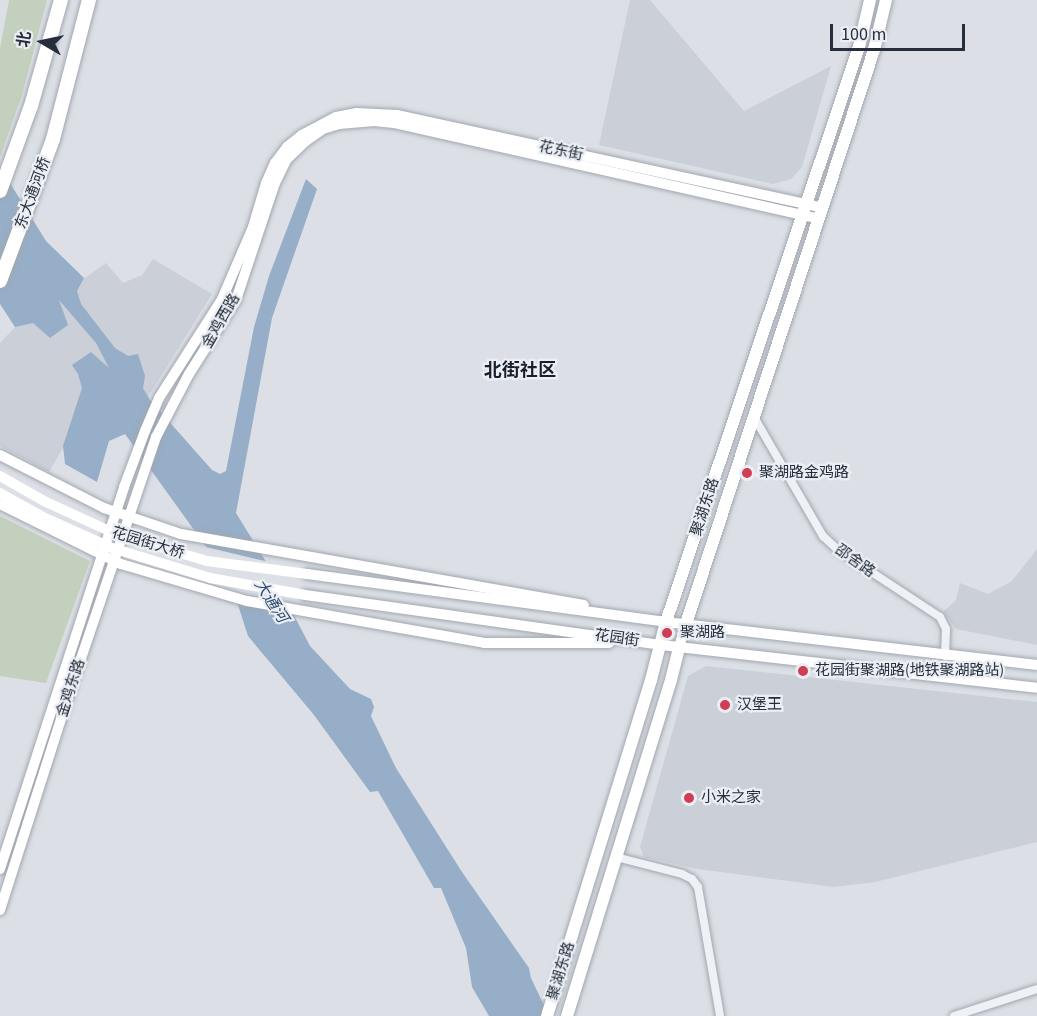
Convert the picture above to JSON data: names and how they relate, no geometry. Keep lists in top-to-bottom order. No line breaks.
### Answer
{"streets":{"highway":["东大通河桥"],"main road":["花东街","金鸡西路","聚湖东路","花园街大桥","花园街","金鸡东路"],"street":["邵舍路"]},"crossings":[["花东街","金鸡西路"],["花东街","聚湖东路"],["金鸡西路","金鸡东路"],["聚湖东路","邵舍路"],["聚湖东路","花园街"],["花园街大桥","花园街"],["邵舍路","花园街"]],"districts":["北街社区"],"water":["大通河"],"places":["聚湖路金鸡路","聚湖路","花园街聚湖路(地铁聚湖路站)","汉堡王","小米之家"],"scale_bar":"100 m","north":"left"}
